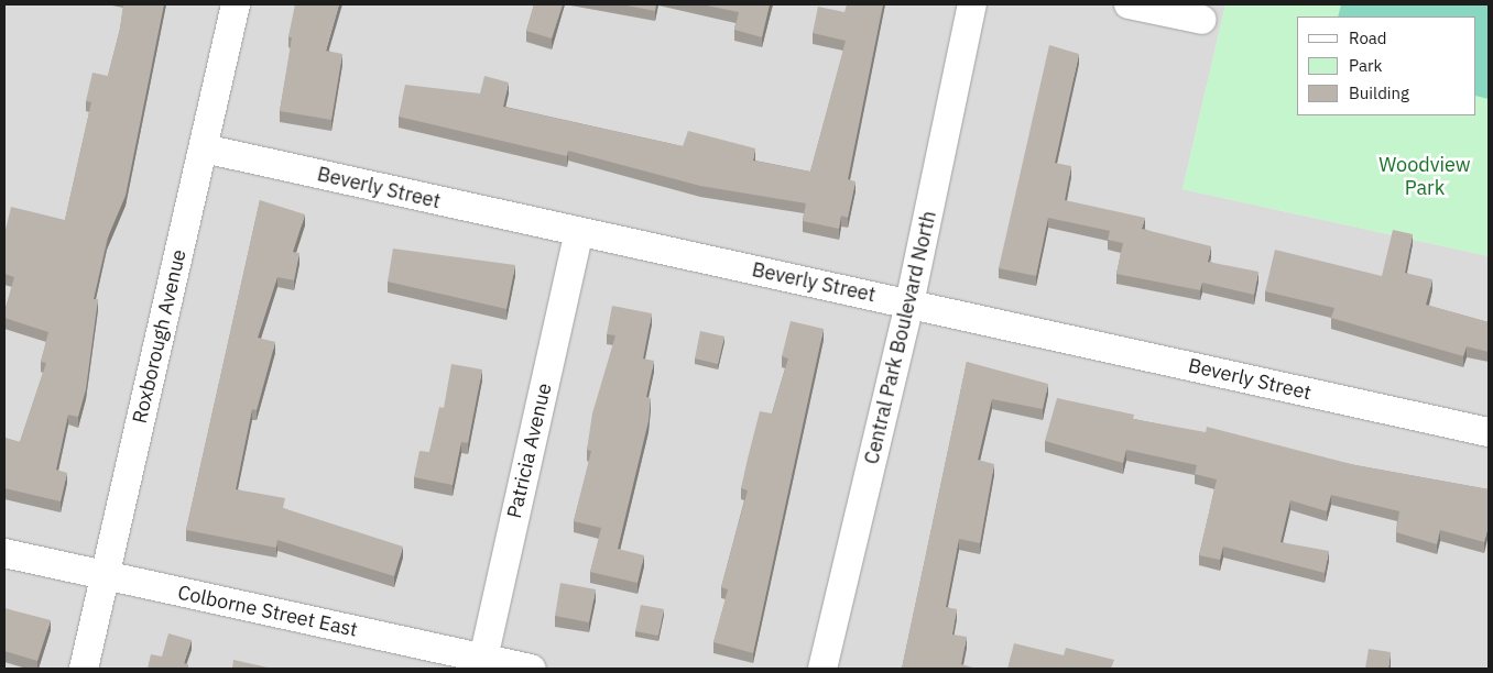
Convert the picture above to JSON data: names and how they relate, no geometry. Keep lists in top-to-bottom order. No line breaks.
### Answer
{"streets":{"street":["Beverly Street","Roxborough Avenue","Central Park Boulevard North","Patricia Avenue","Colborne Street East"]},"crossings":[["Beverly Street","Roxborough Avenue"],["Beverly Street","Central Park Boulevard North"],["Beverly Street","Patricia Avenue"],["Roxborough Avenue","Colborne Street East"],["Patricia Avenue","Colborne Street East"]],"parks":["Woodview Park"],"legend":["Road","Park","Building"]}
